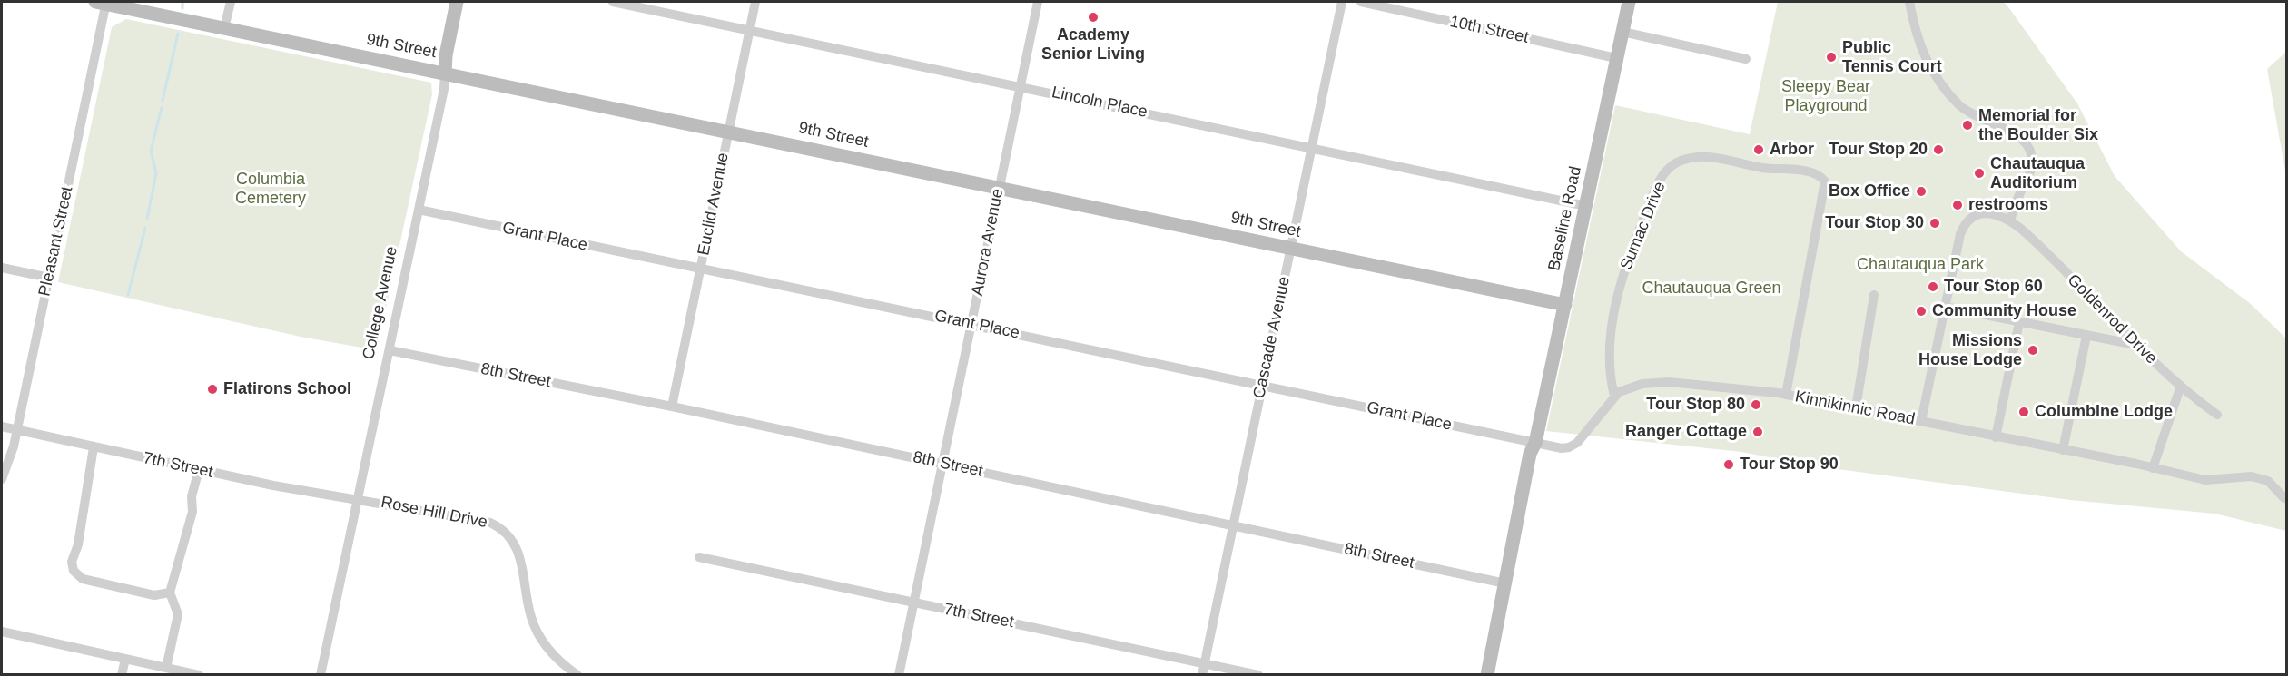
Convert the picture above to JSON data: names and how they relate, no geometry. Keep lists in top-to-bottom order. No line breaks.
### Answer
{"streets":{"street":["10th Street","9th Street","Lincoln Place","Euclid Avenue","Baseline Road","Sumac Drive","Grant Place","Pleasant Street","Aurora Avenue","College Avenue","Goldenrod Drive","Cascade Avenue","8th Street","Kinnikinnic Road","7th Street","Rose Hill Drive"]},"crossings":[["10th Street","Baseline Road"],["9th Street","Euclid Avenue"],["9th Street","Baseline Road"],["9th Street","Pleasant Street"],["9th Street","Aurora Avenue"],["9th Street","College Avenue"],["9th Street","Cascade Avenue"],["Lincoln Place","Euclid Avenue"],["Lincoln Place","Baseline Road"],["Lincoln Place","Aurora Avenue"],["Lincoln Place","Cascade Avenue"],["Euclid Avenue","Grant Place"],["Euclid Avenue","8th Street"],["Baseline Road","Grant Place"],["Baseline Road","8th Street"],["Baseline Road","Kinnikinnic Road"],["Sumac Drive","Kinnikinnic Road"],["Grant Place","Aurora Avenue"],["Grant Place","College Avenue"],["Grant Place","Cascade Avenue"],["Grant Place","Kinnikinnic Road"],["Pleasant Street","7th Street"],["Aurora Avenue","8th Street"],["Aurora Avenue","7th Street"],["College Avenue","8th Street"],["College Avenue","7th Street"],["College Avenue","Rose Hill Drive"],["Cascade Avenue","8th Street"],["Cascade Avenue","7th Street"],["7th Street","Rose Hill Drive"]],"parks":["Sleepy Bear Playground","Columbia Cemetery","Chautauqua Park","Chautauqua Green"],"places":["Academy Senior Living","Public Tennis Court","Memorial for the Boulder Six","Arbor","Tour Stop 20","Chautauqua Auditorium","Box Office","restrooms","Tour Stop 30","Tour Stop 60","Community House","Missions House Lodge","Flatirons School","Tour Stop 80","Columbine Lodge","Ranger Cottage","Tour Stop 90"]}
